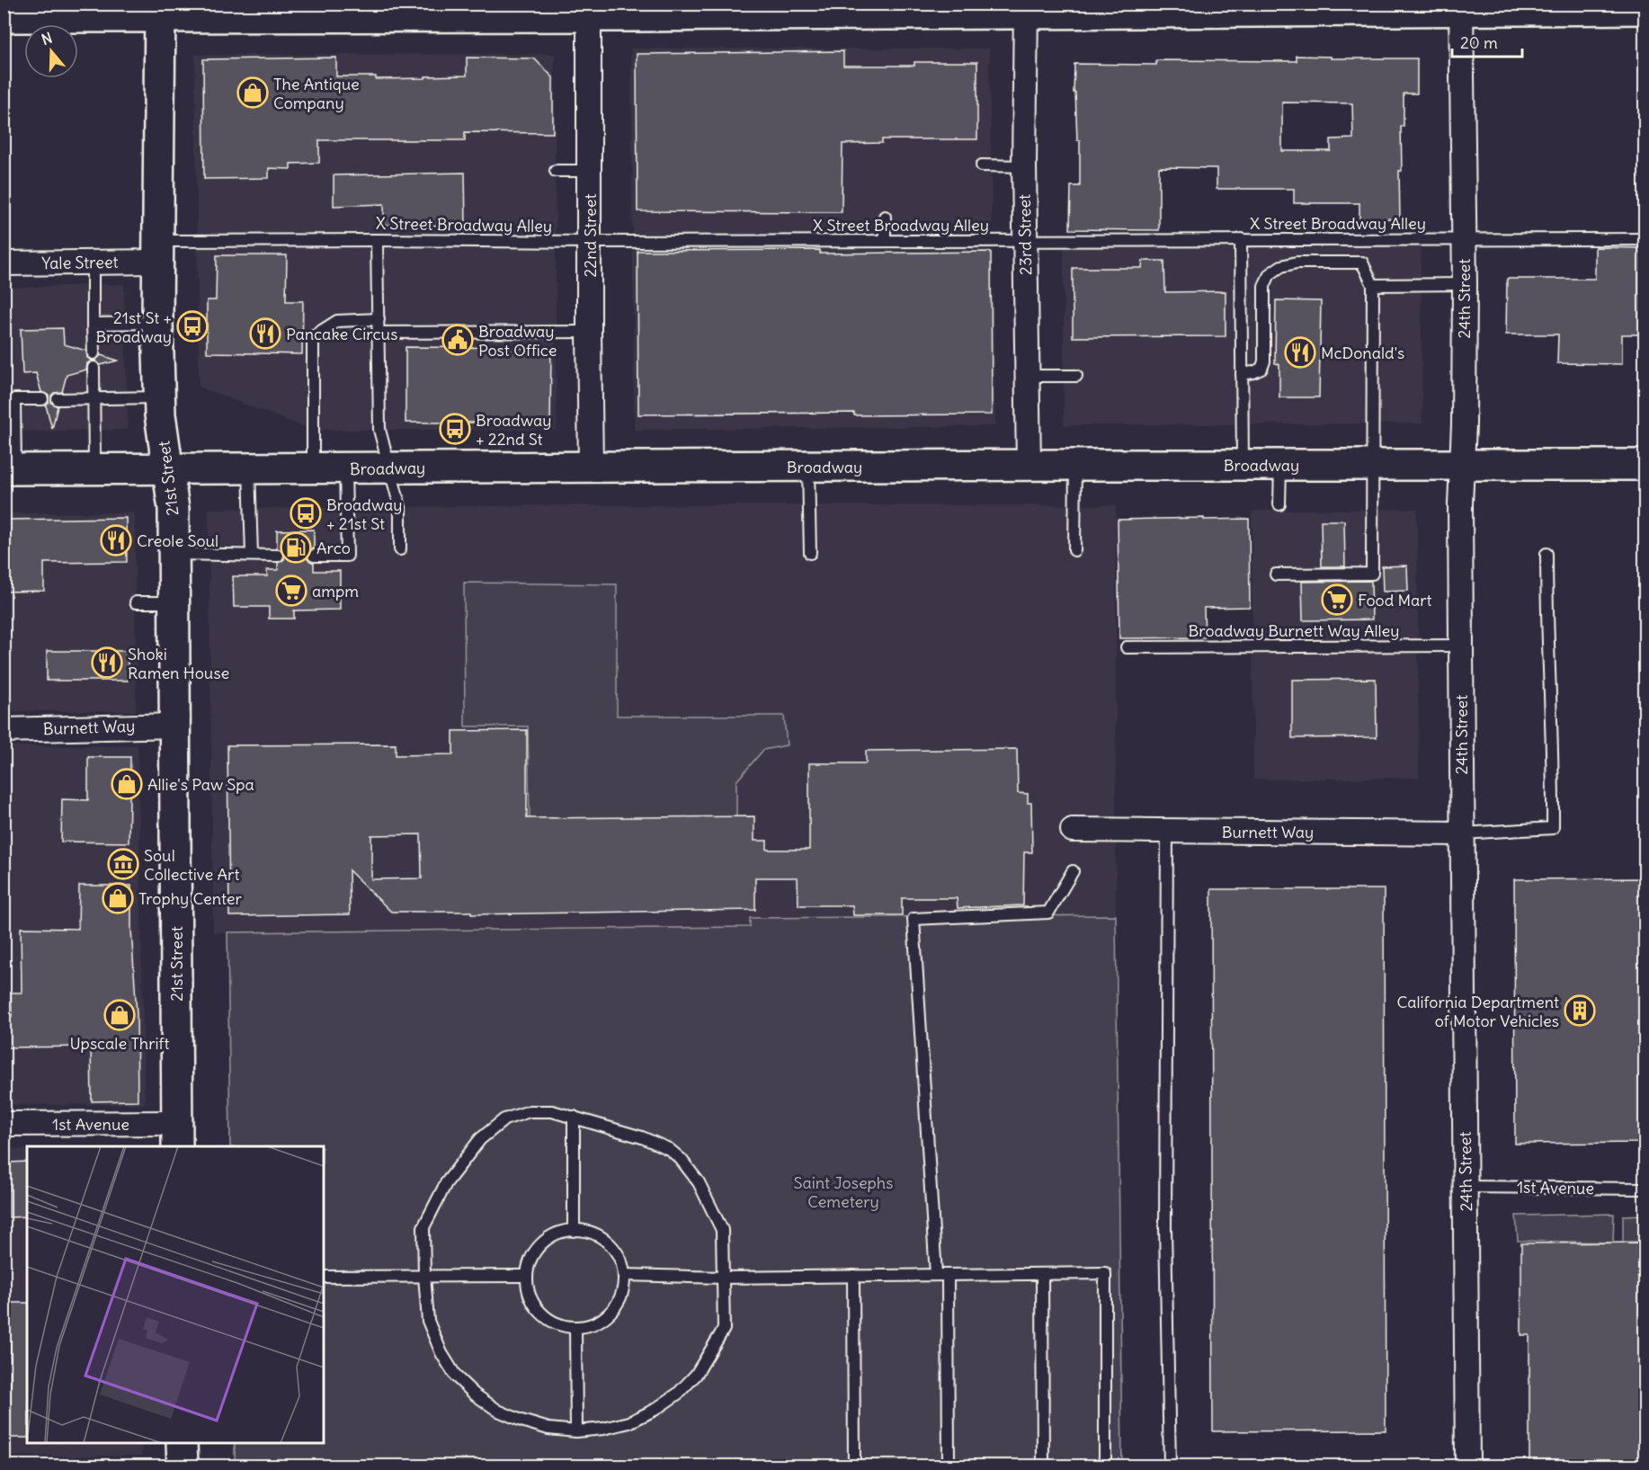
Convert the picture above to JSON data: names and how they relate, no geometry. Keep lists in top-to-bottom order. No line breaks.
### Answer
{"streets":{"main road":["Broadway","21st Street"],"street":["23rd Street","22nd Street","Yale Street","24th Street","Burnett Way","1st Avenue"],"lane":["X Street Broadway Alley","Broadway Burnett Way Alley"]},"crossings":[["X Street Broadway Alley","23rd Street"],["X Street Broadway Alley","22nd Street"],["X Street Broadway Alley","Yale Street"],["X Street Broadway Alley","24th Street"],["X Street Broadway Alley","21st Street"],["23rd Street","Broadway"],["22nd Street","Broadway"],["Yale Street","21st Street"],["24th Street","Broadway"],["24th Street","Broadway Burnett Way Alley"],["24th Street","Burnett Way"],["24th Street","1st Avenue"],["Broadway","21st Street"],["21st Street","Burnett Way"],["21st Street","1st Avenue"]],"parks":["Saint Josephs Cemetery"],"places":{"shop":["The Antique Company","Allie's Paw Spa","Trophy Center","Upscale Thrift"],"bus stop":["21st St + Broadway","Broadway + 22nd St","Broadway + 21st St"],"restaurant":["Pancake Circus","McDonald's","Creole Soul","Shoki Ramen House"],"public building":["Broadway Post Office"],"fuel station":["Arco"],"supermarket":["ampm","Food Mart"],"museum":["Soul Collective Art"],"building":["California Department of Motor Vehicles"]},"scale_bar":"20 m","north":"top"}
